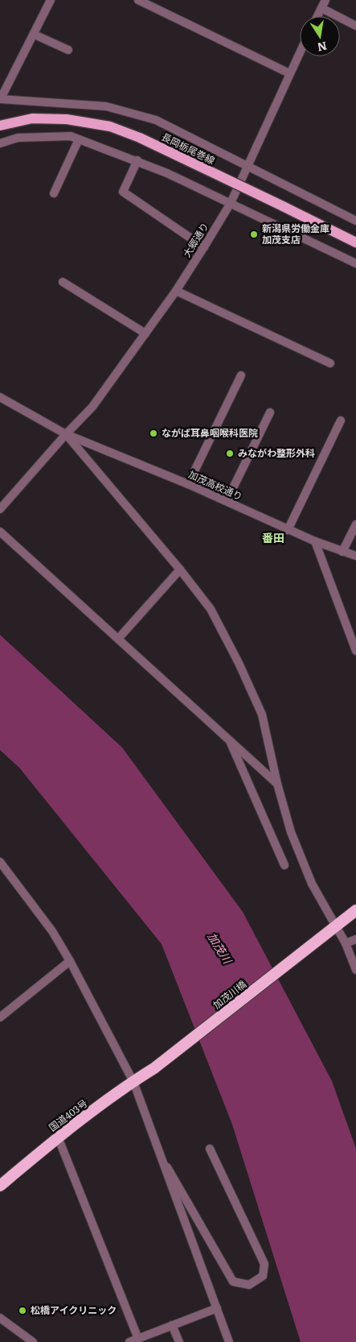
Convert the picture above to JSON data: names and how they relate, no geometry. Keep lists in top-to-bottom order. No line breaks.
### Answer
{"streets":{"highway":["加茂川橋","国道403号"],"main road":["長岡栃尾巻線"],"street":["大郷通り","加茂高校通り"]},"crossings":[["大郷通り","加茂高校通り"],["加茂川橋","国道403号"]],"districts":["番田"],"water":["加茂川"],"places":["新潟県労働金庫 加茂支店","ながば耳鼻咽喉科医院","みながわ整形外科","松橋アイクリニック"],"north":"bottom"}
